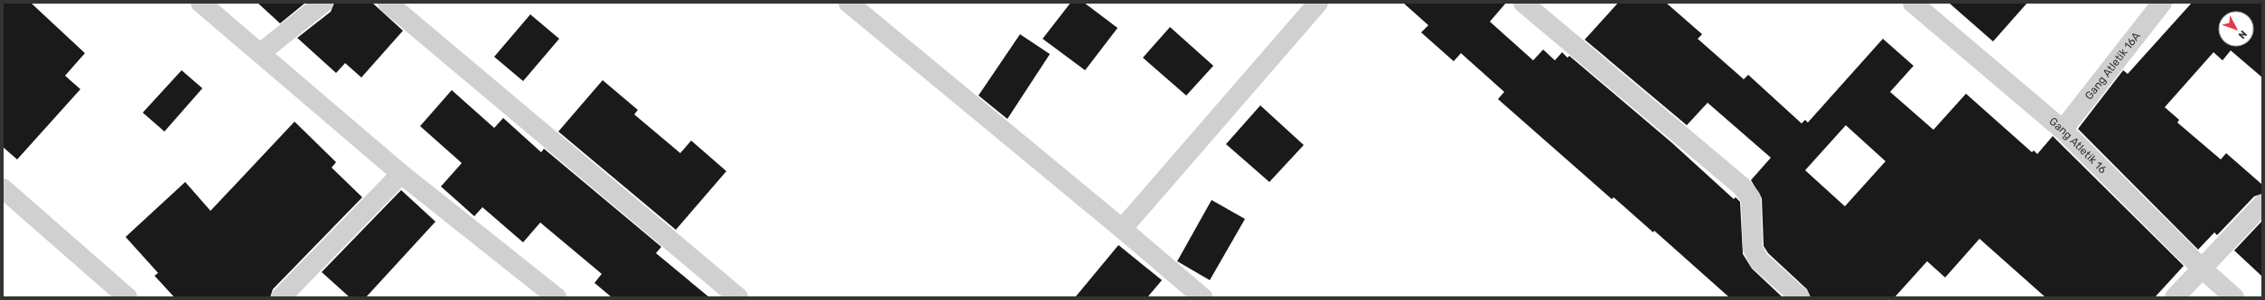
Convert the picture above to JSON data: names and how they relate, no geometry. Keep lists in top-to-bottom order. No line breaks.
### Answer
{"streets":{"street":["Gang Atletik 16A","Gang Atletik 16"]},"crossings":[["Gang Atletik 16A","Gang Atletik 16"]],"north":"bottom right"}
